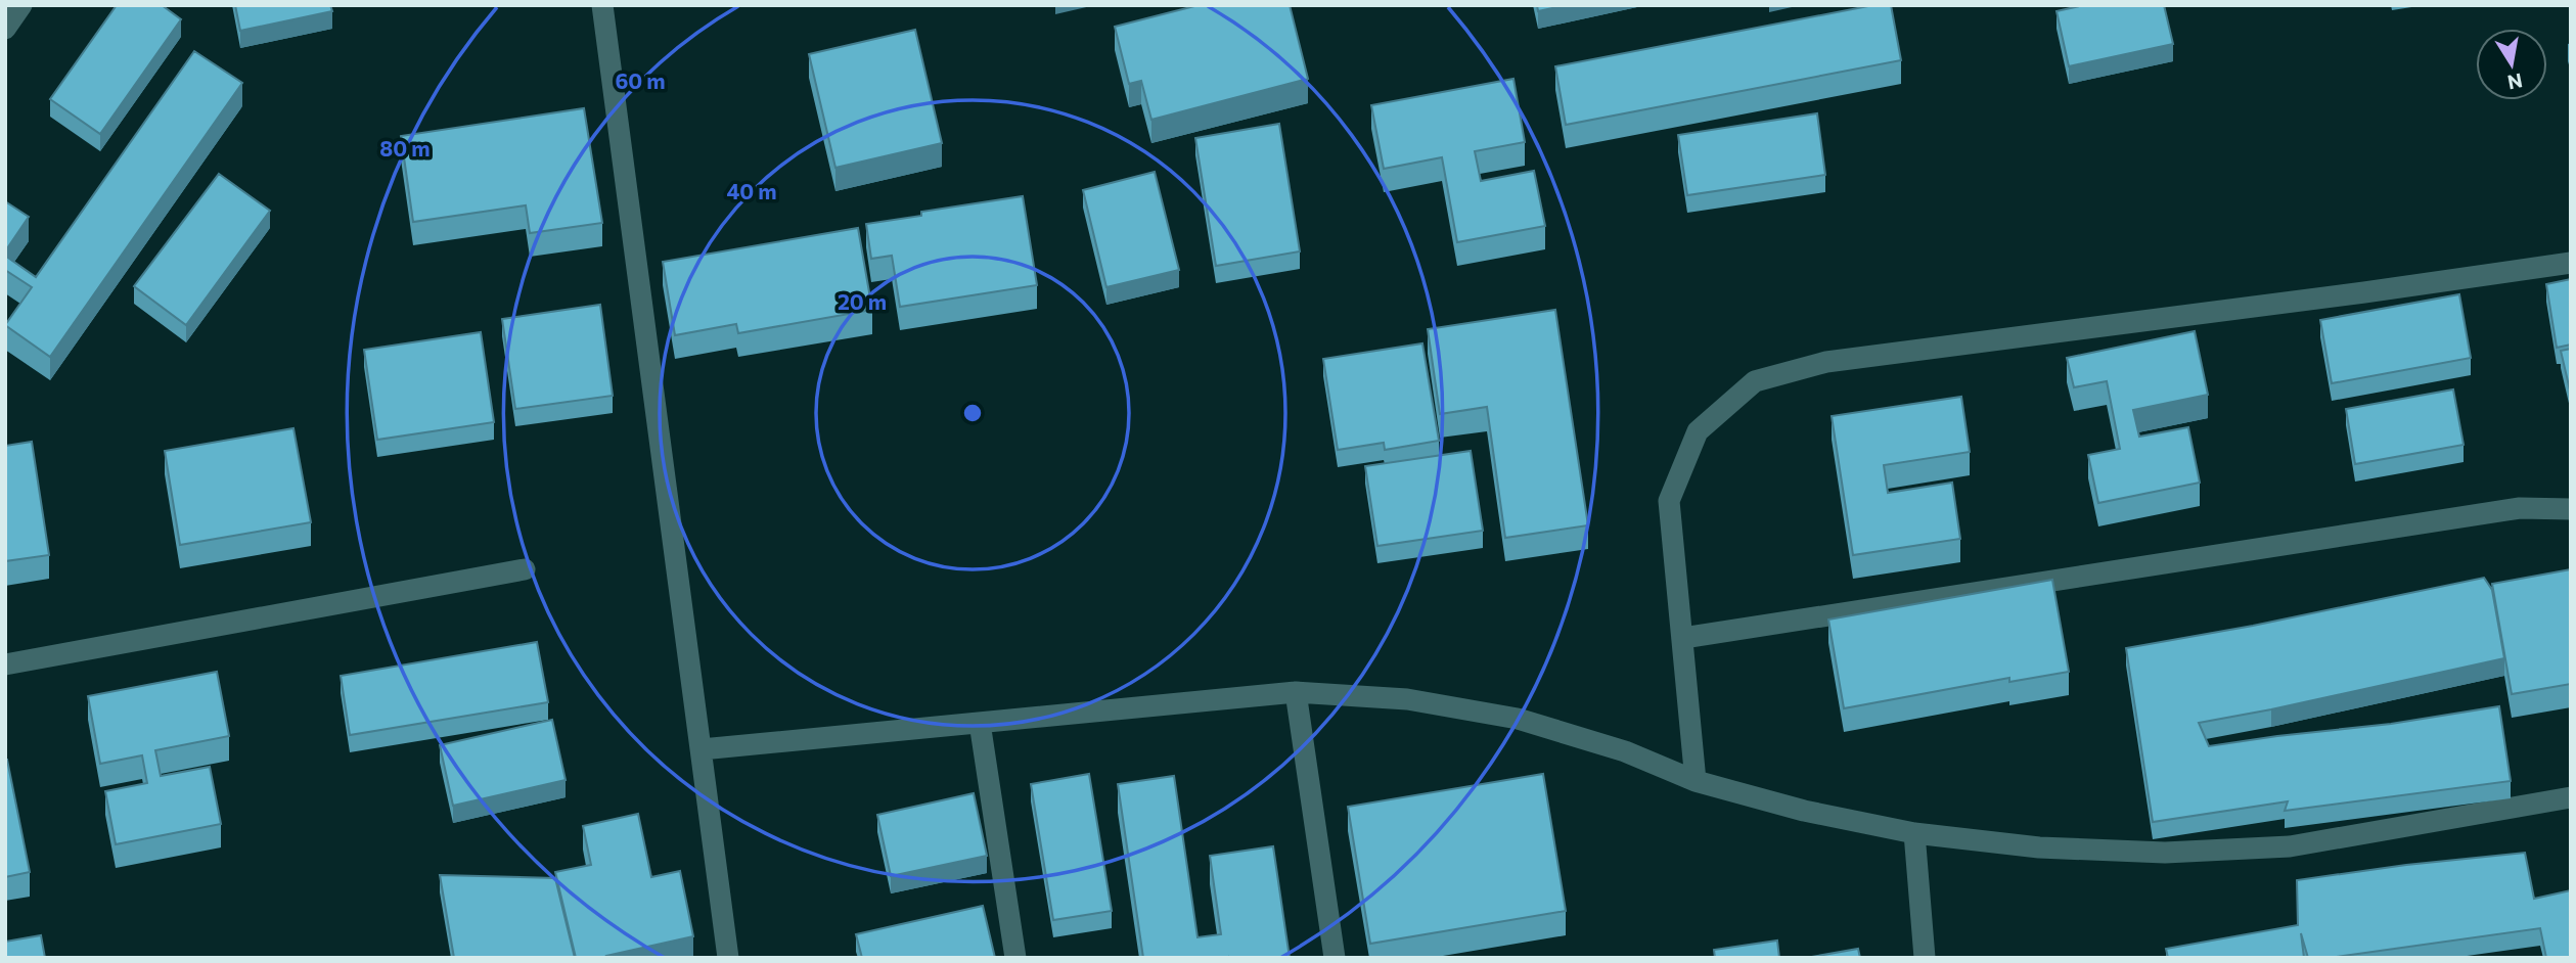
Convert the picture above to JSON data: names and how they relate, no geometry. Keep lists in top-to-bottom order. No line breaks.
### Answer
{"north":"bottom","rings":["60 m","80 m","40 m","20 m"]}
